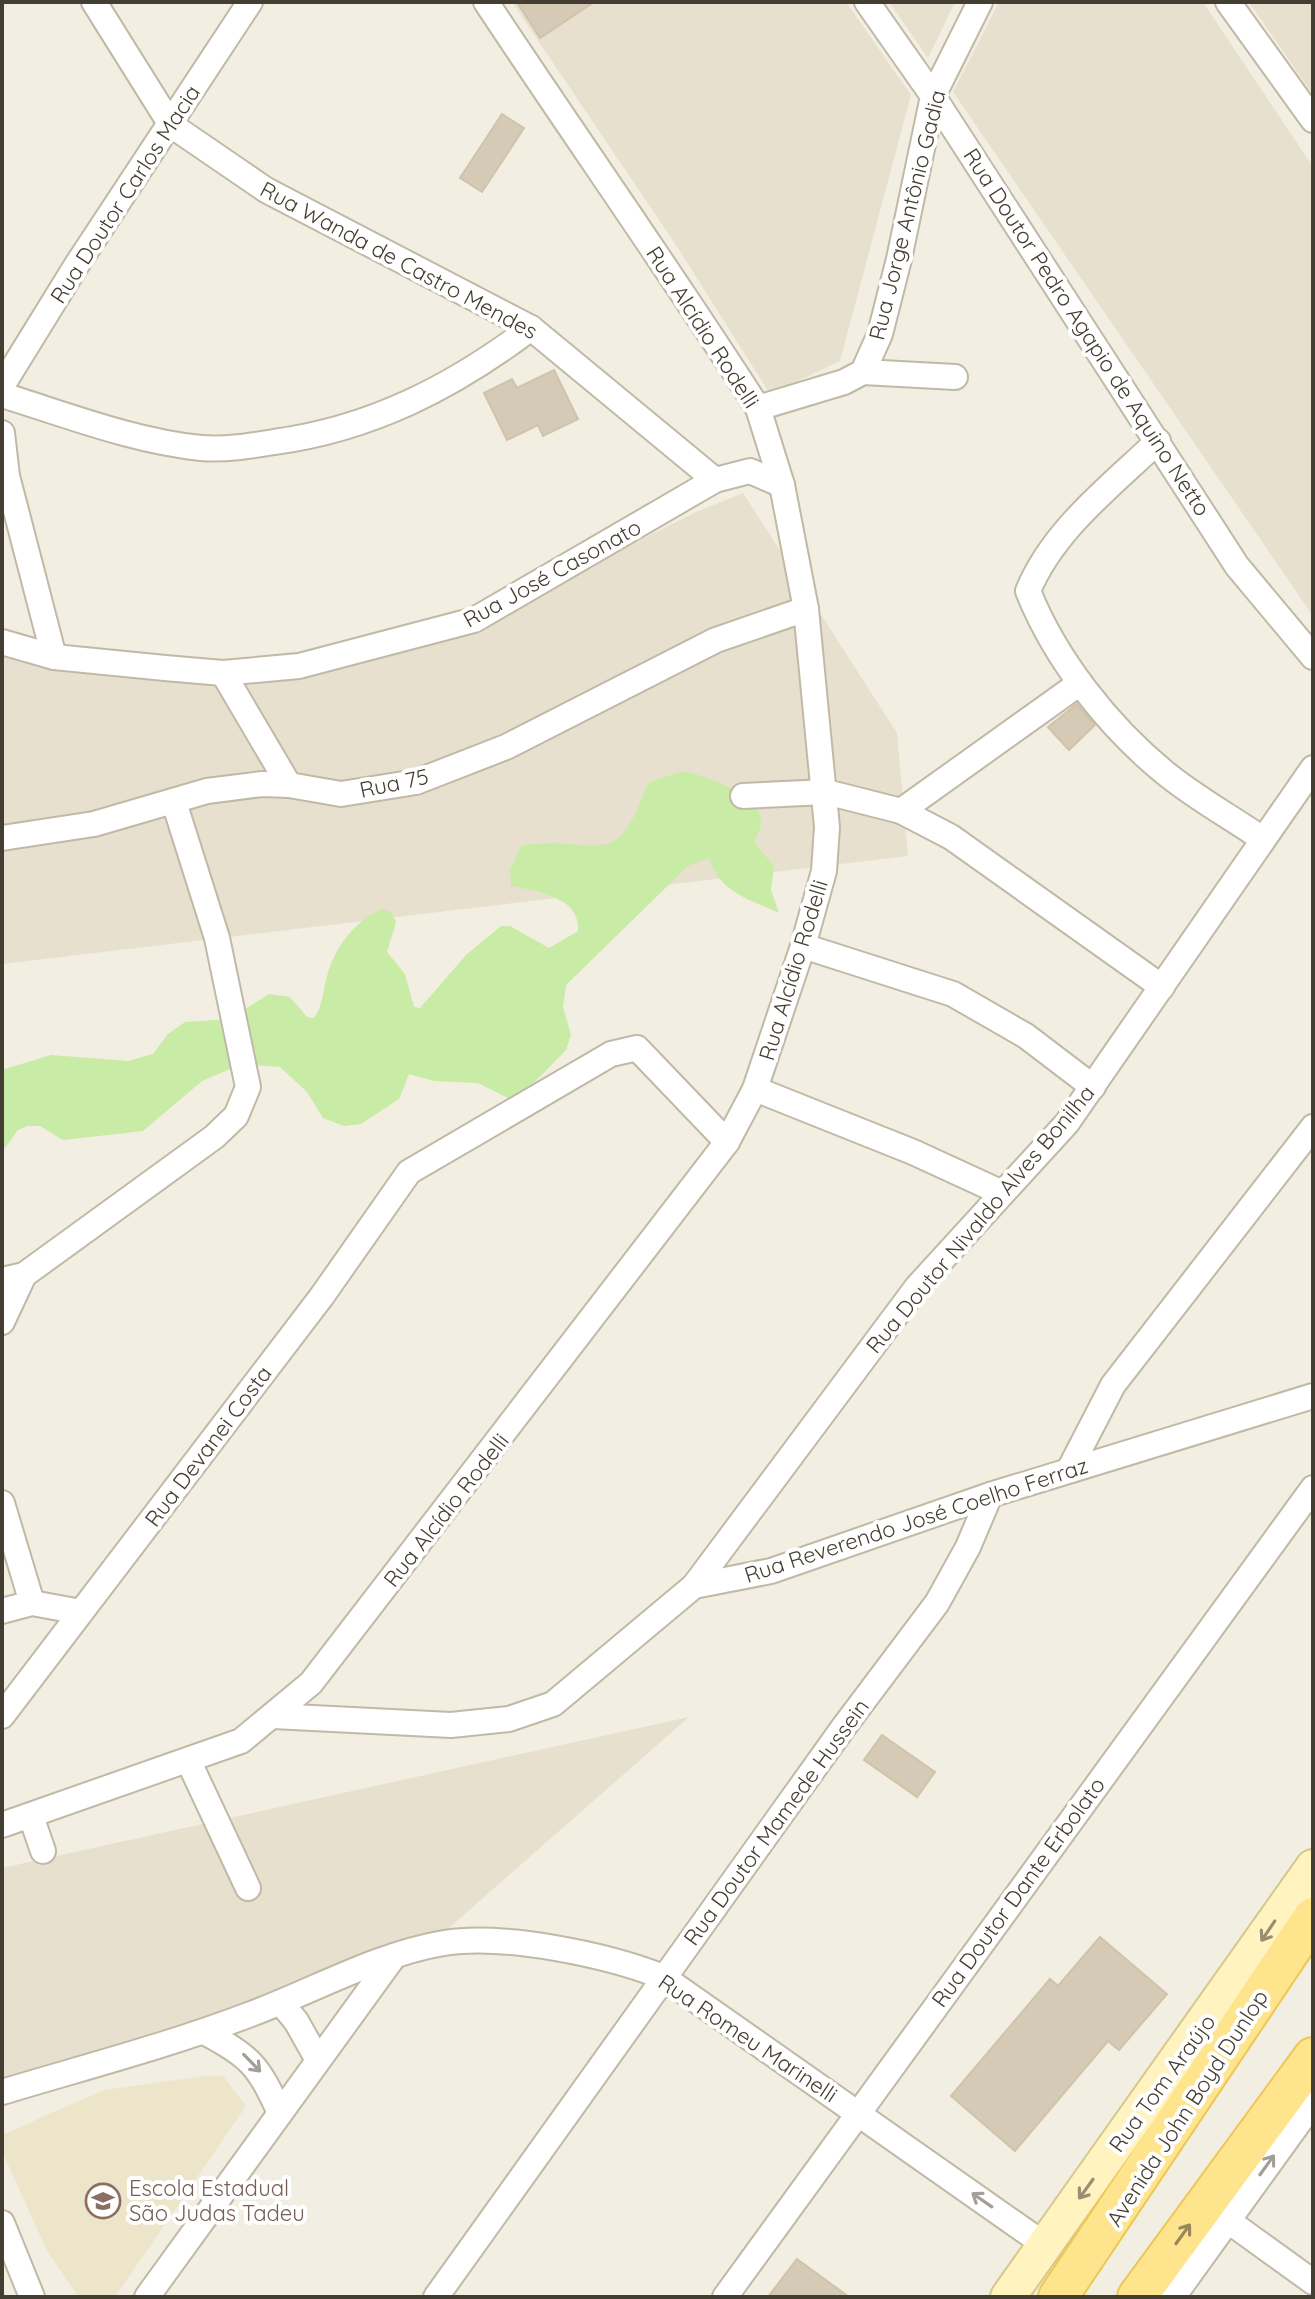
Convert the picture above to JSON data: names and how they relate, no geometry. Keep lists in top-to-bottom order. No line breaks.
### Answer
{"streets":{"main road":["Rua Tom Araújo","Avenida John Boyd Dunlop"],"street":["Rua Doutor Carlos Macia","Rua Jorge Antônio Gadia","Rua Wanda de Castro Mendes","Rua Alcídio Rodelli","Rua Doutor Pedro Agapio de Aquino Netto","Rua José Casonato","Rua 75","Rua Doutor Nivaldo Alves Bonilha","Rua Devanei Costa","Rua Reverendo José Coelho Ferraz","Rua Doutor Mamede Hussein","Rua Doutor Dante Erbolato","Rua Romeu Marinelli"]},"crossings":[["Rua Doutor Carlos Macia","Rua Wanda de Castro Mendes"],["Rua Jorge Antônio Gadia","Rua Doutor Pedro Agapio de Aquino Netto"],["Rua Wanda de Castro Mendes","Rua José Casonato"],["Rua Alcídio Rodelli","Rua 75"],["Rua Alcídio Rodelli","Rua Devanei Costa"],["Rua Alcídio Rodelli","Rua Reverendo José Coelho Ferraz"],["Rua Doutor Nivaldo Alves Bonilha","Rua Reverendo José Coelho Ferraz"],["Rua Reverendo José Coelho Ferraz","Rua Doutor Mamede Hussein"],["Rua Doutor Mamede Hussein","Rua Romeu Marinelli"],["Rua Doutor Dante Erbolato","Rua Romeu Marinelli"],["Rua Romeu Marinelli","Rua Tom Araújo"]],"places":{"school or university":["Escola Estadual São Judas Tadeu"]}}
